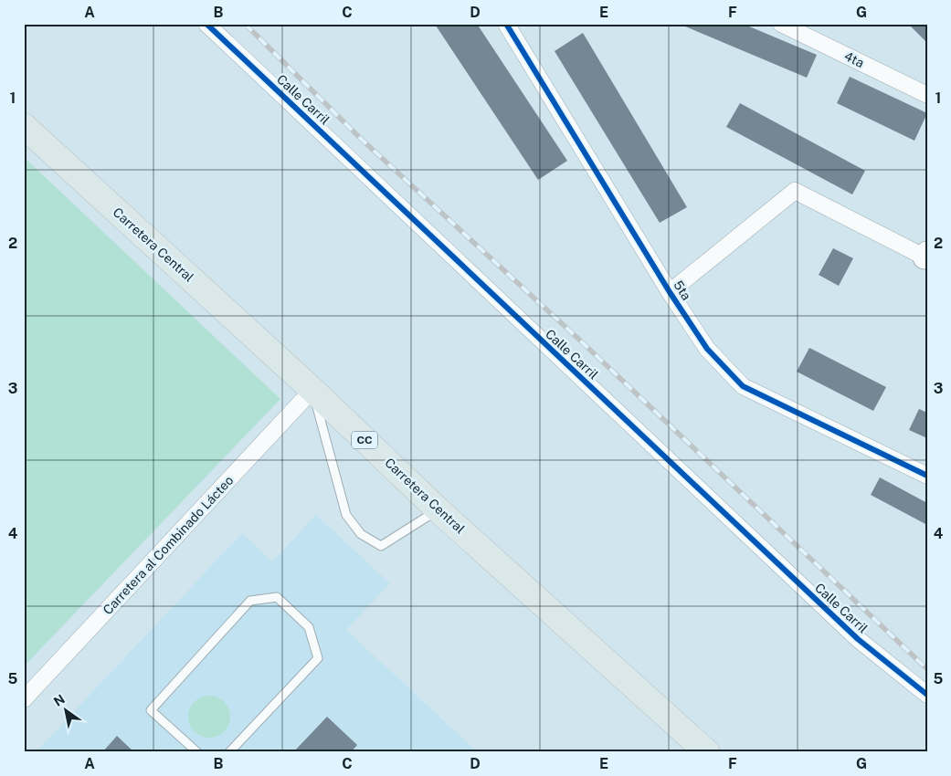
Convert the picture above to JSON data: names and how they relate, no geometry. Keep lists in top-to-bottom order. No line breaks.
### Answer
{"streets":{"main road":["Carretera Central","CC"],"street":["4ta","Calle Carril","5ta","Carretera al Combinado Lácteo"]},"crossings":[["Carretera Central","Carretera al Combinado Lácteo"]],"north":"top left","grid":{"columns":["A","B","C","D","E","F","G"],"rows":["1","2","3","4","5"]}}
